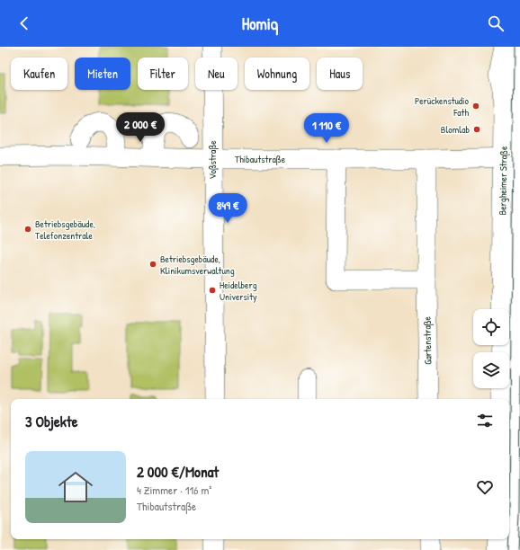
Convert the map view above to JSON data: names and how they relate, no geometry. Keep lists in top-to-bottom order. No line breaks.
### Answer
{"streets":{"street":["Thibautstraße","Voßstraße","Bergheimer Straße","Gartenstraße"]},"crossings":[["Thibautstraße","Voßstraße"],["Thibautstraße","Bergheimer Straße"],["Thibautstraße","Gartenstraße"]],"places":["Perückenstudio Fath","Blomlab","Betriebsgebäude, Telefonzentrale","Betriebsgebäude, Klinikumsverwaltung","Heidelberg University"],"page":{"header":"Homiq","chip":["Kaufen","Mieten","Filter","Neu","Wohnung","Haus"],"price":["2 000 €","1 110 €","849 €"],"heading":"3 Objekte","list":[{"name":"2 000 €/Monat","note":"4 Zimmer · 116 m² · Thibautstraße"}]}}
